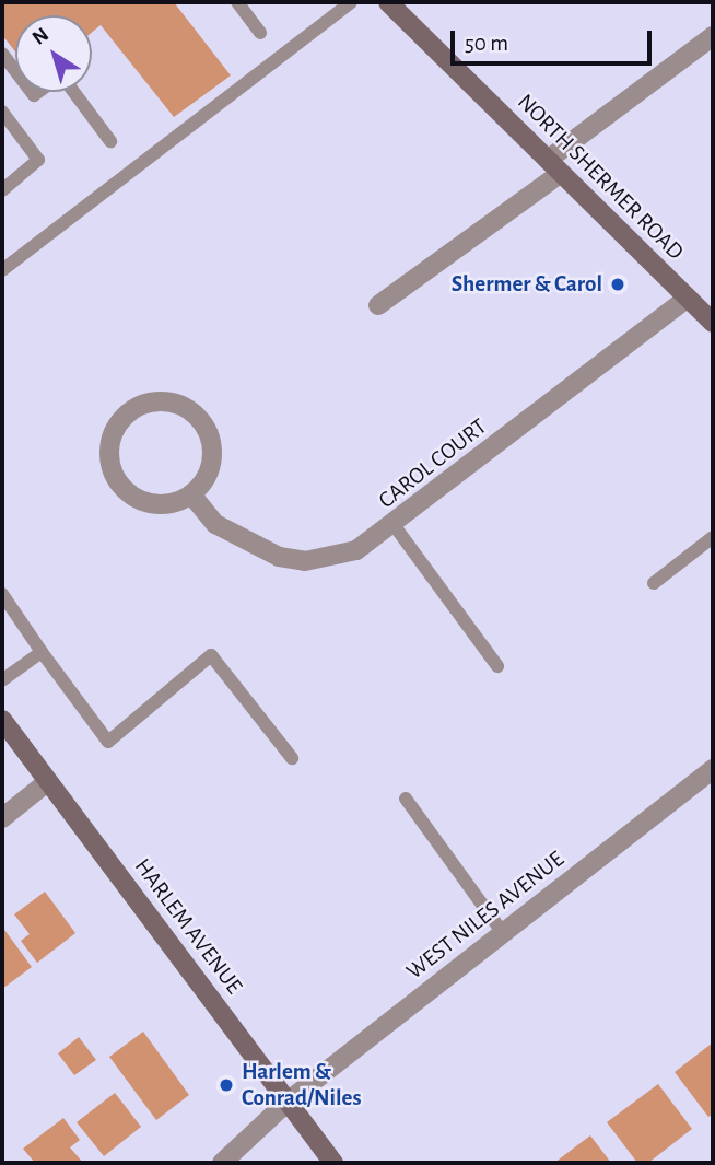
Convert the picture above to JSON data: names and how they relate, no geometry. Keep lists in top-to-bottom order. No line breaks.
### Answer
{"streets":{"main road":["NORTH SHERMER ROAD","HARLEM AVENUE"],"street":["CAROL COURT","WEST NILES AVENUE"]},"crossings":[["NORTH SHERMER ROAD","CAROL COURT"],["WEST NILES AVENUE","HARLEM AVENUE"]],"places":["Shermer & Carol","Harlem & Conrad/Niles"],"scale_bar":"50 m","north":"top left"}
